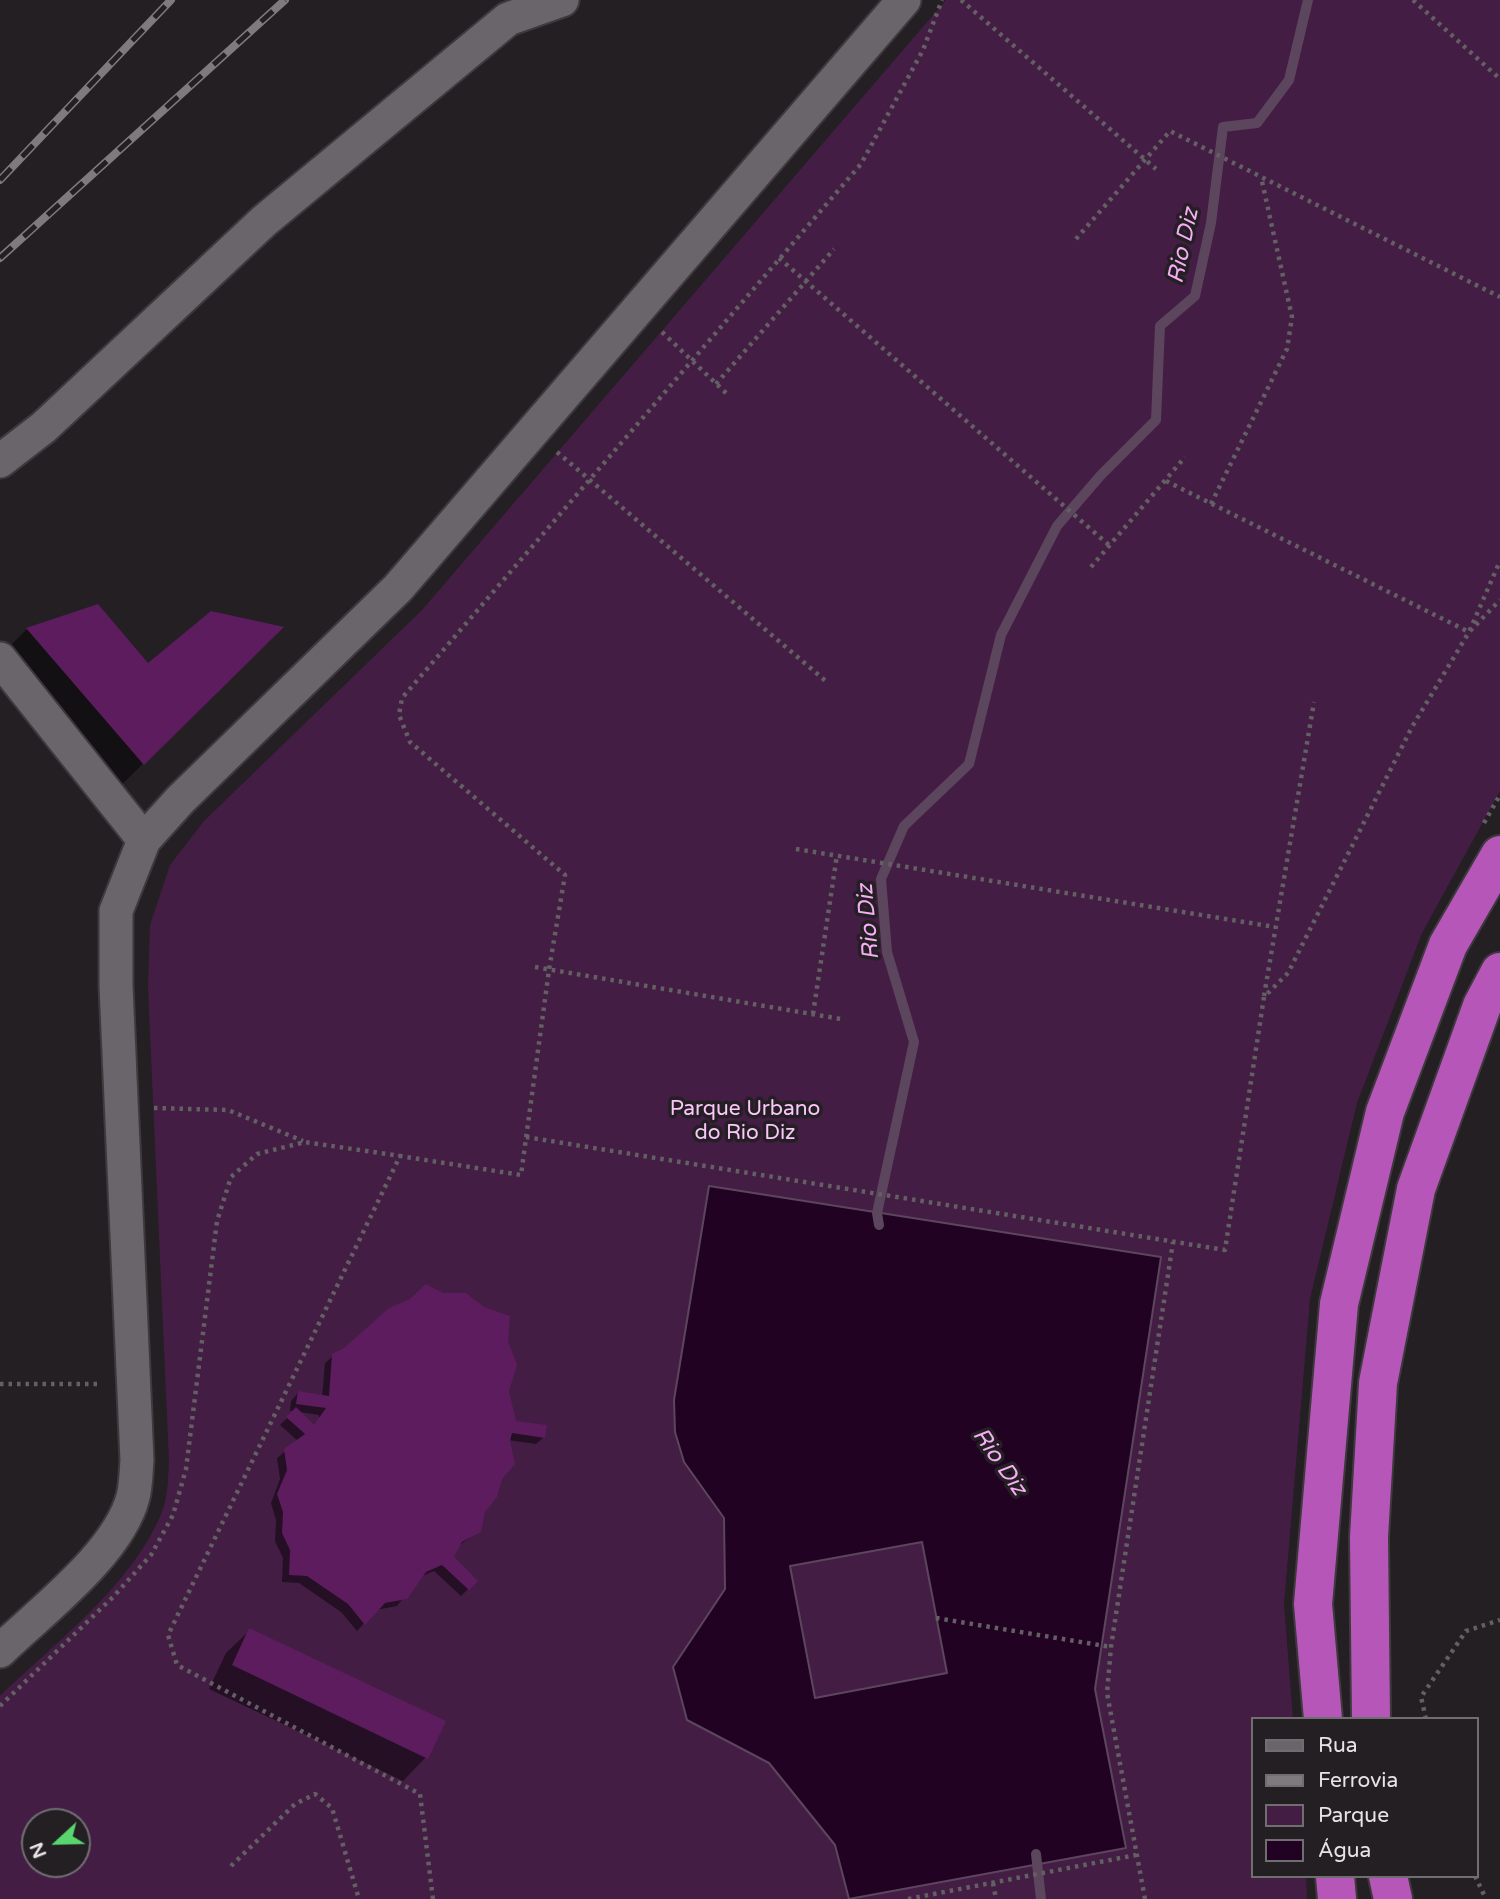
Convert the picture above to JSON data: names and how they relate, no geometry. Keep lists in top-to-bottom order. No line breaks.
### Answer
{"water":["Rio Diz"],"parks":["Parque Urbano do Rio Diz"],"legend":["Rua","Ferrovia","Parque","Água"],"north":"left"}
